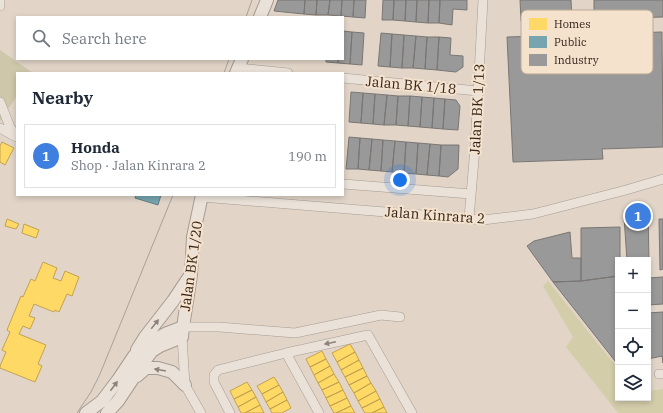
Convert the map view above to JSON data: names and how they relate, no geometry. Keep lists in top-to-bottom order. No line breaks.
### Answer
{"streets":{"street":["Jalan BK 1/18","Jalan BK 1/13","Jalan Kinrara 2","Jalan BK 1/20"]},"crossings":[["Jalan BK 1/18","Jalan BK 1/13"],["Jalan BK 1/13","Jalan Kinrara 2"],["Jalan Kinrara 2","Jalan BK 1/20"]],"legend":["Homes","Public","Industry"],"page":{"search":"Search here","heading":"Nearby","list":[{"mark":"1","name":"Honda","note":"Shop · Jalan Kinrara 2","value":"190 m"}],"pins":"1","map_buttons":["+","−"]}}
